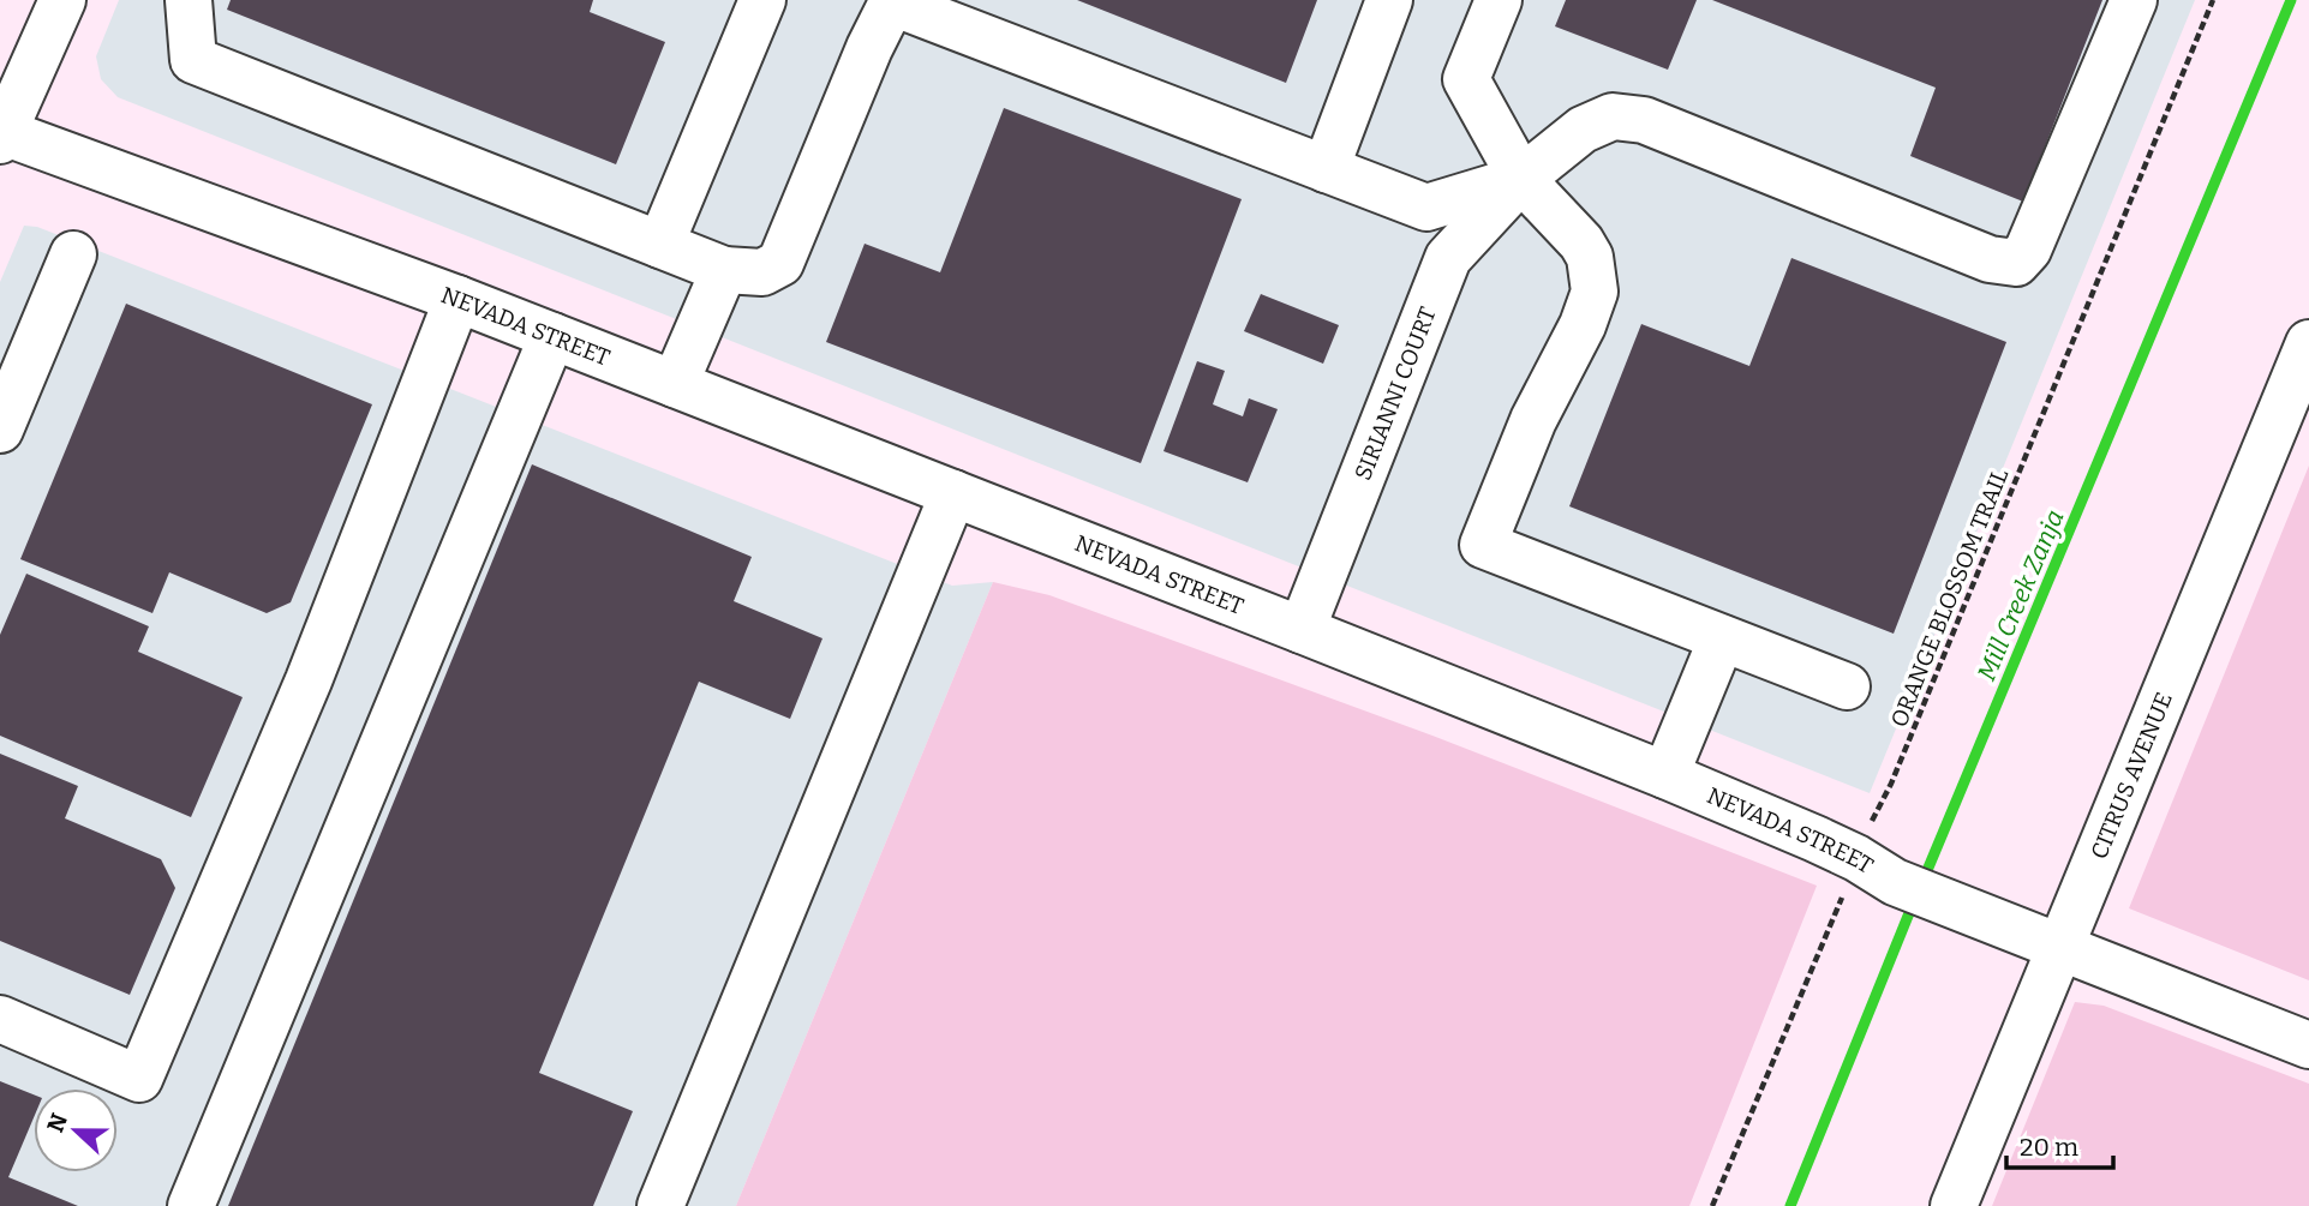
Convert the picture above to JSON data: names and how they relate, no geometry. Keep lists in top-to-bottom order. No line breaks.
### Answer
{"streets":{"street":["NEVADA STREET","SIRIANNI COURT","CITRUS AVENUE"],"path":["ORANGE BLOSSOM TRAIL"]},"crossings":[["NEVADA STREET","SIRIANNI COURT"],["NEVADA STREET","ORANGE BLOSSOM TRAIL"],["NEVADA STREET","CITRUS AVENUE"]],"water":["Mill Creek Zanja"],"scale_bar":"20 m","north":"left"}
